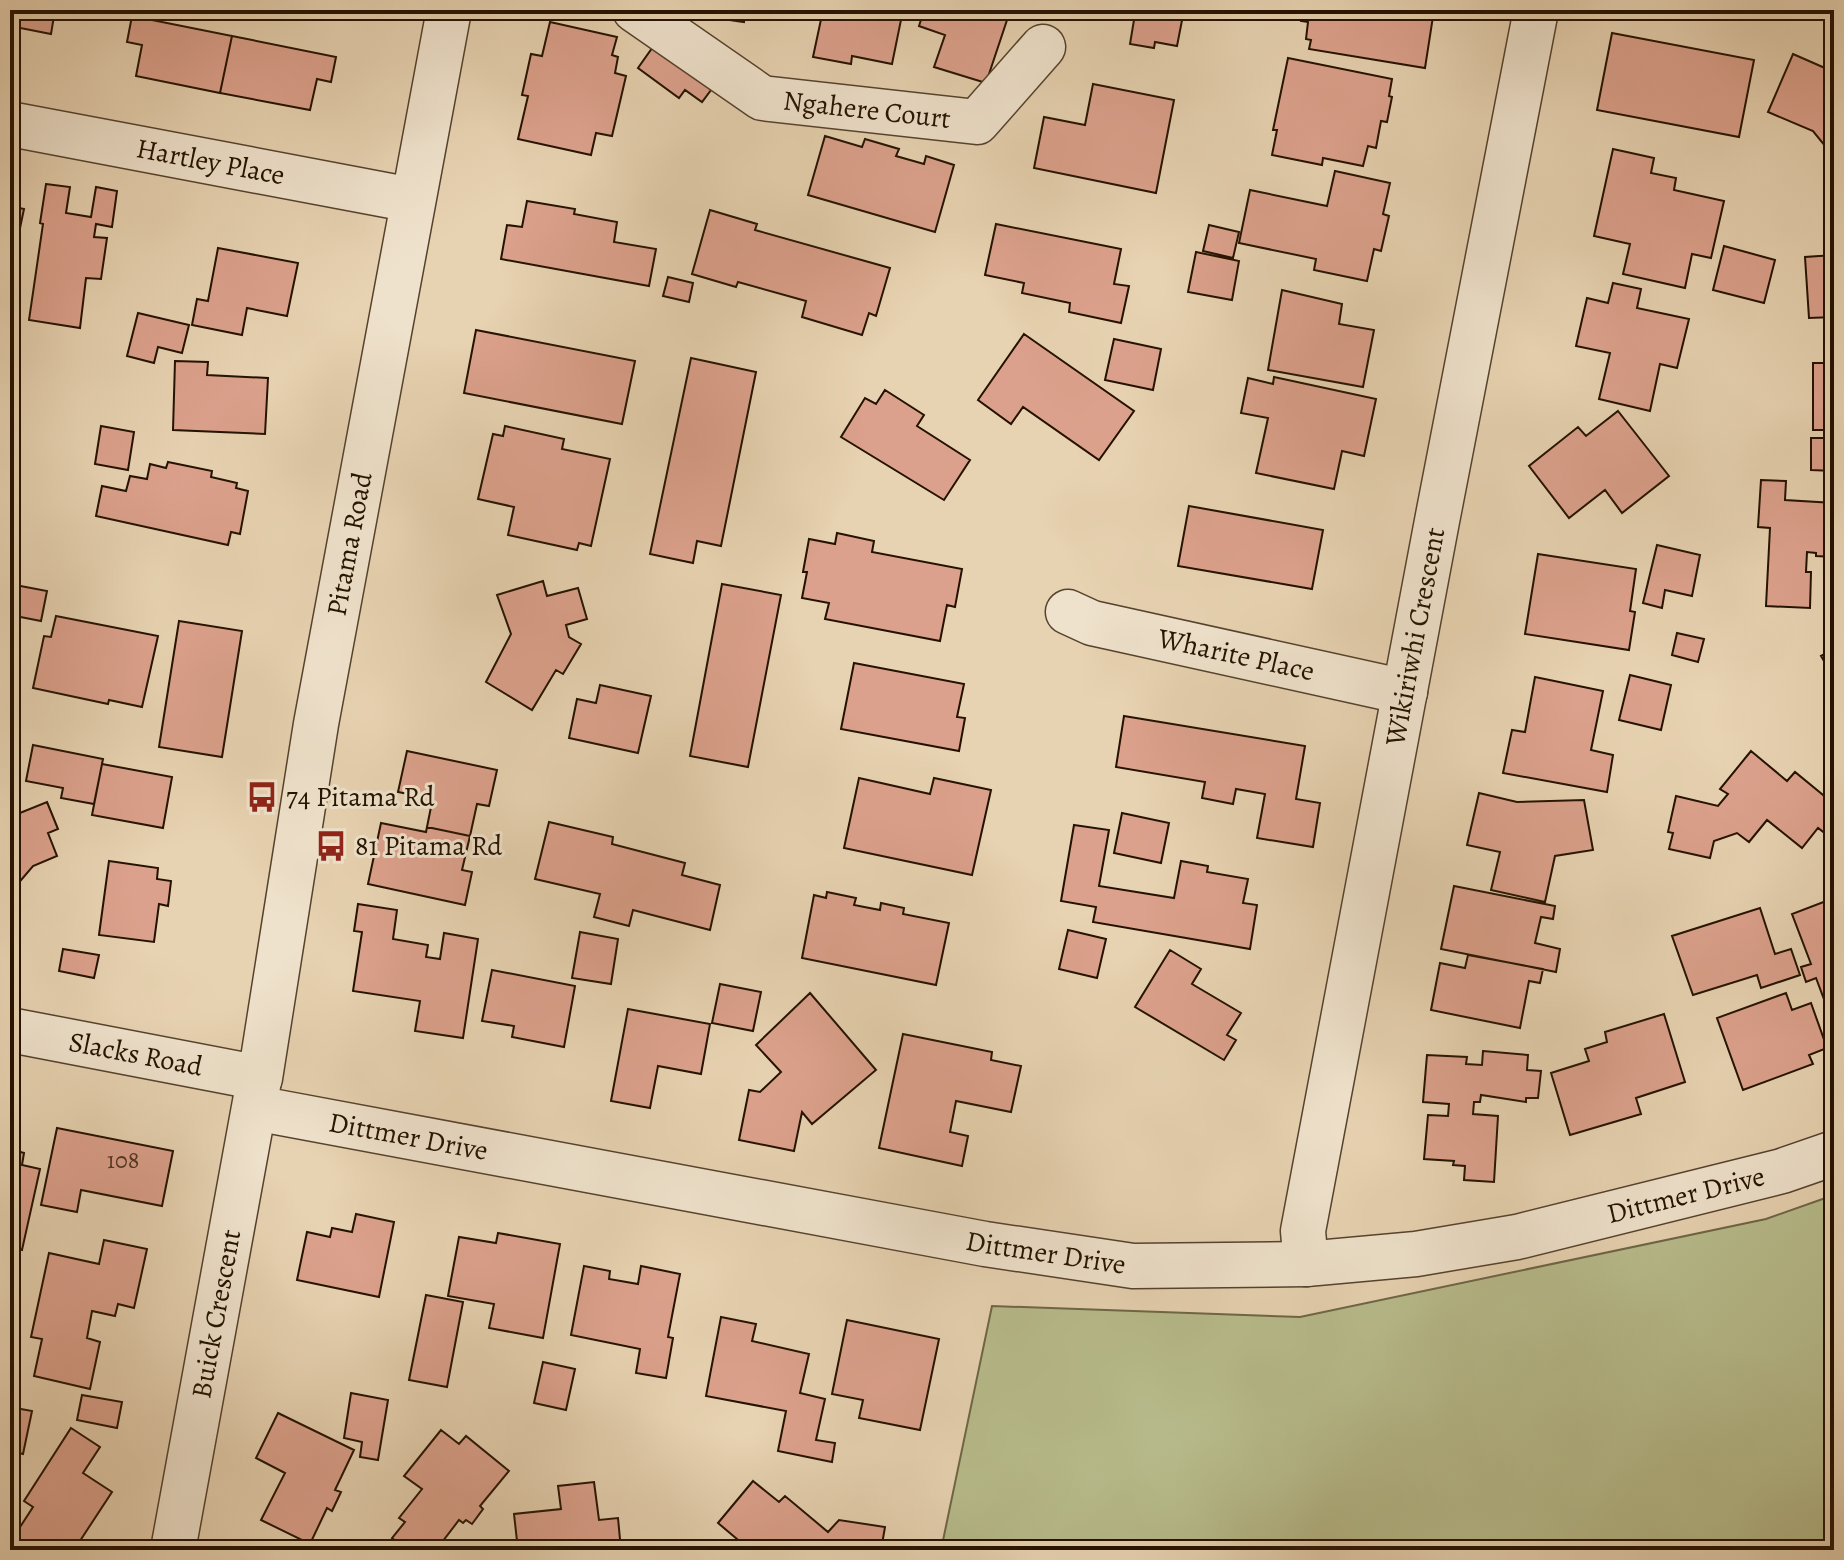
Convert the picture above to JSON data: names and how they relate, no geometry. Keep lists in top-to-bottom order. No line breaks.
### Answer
{"streets":{"street":["Ngahere Court","Hartley Place","Pitama Road","Wikiriwhi Crescent","Wharite Place","Slacks Road","Dittmer Drive","Buick Crescent"]},"crossings":[["Hartley Place","Pitama Road"],["Pitama Road","Slacks Road"],["Pitama Road","Dittmer Drive"],["Pitama Road","Buick Crescent"],["Wikiriwhi Crescent","Wharite Place"],["Wikiriwhi Crescent","Dittmer Drive"],["Slacks Road","Dittmer Drive"],["Slacks Road","Buick Crescent"],["Dittmer Drive","Buick Crescent"]],"places":{"bus stop":["74 Pitama Rd","81 Pitama Rd"]},"house_numbers":["108"]}
